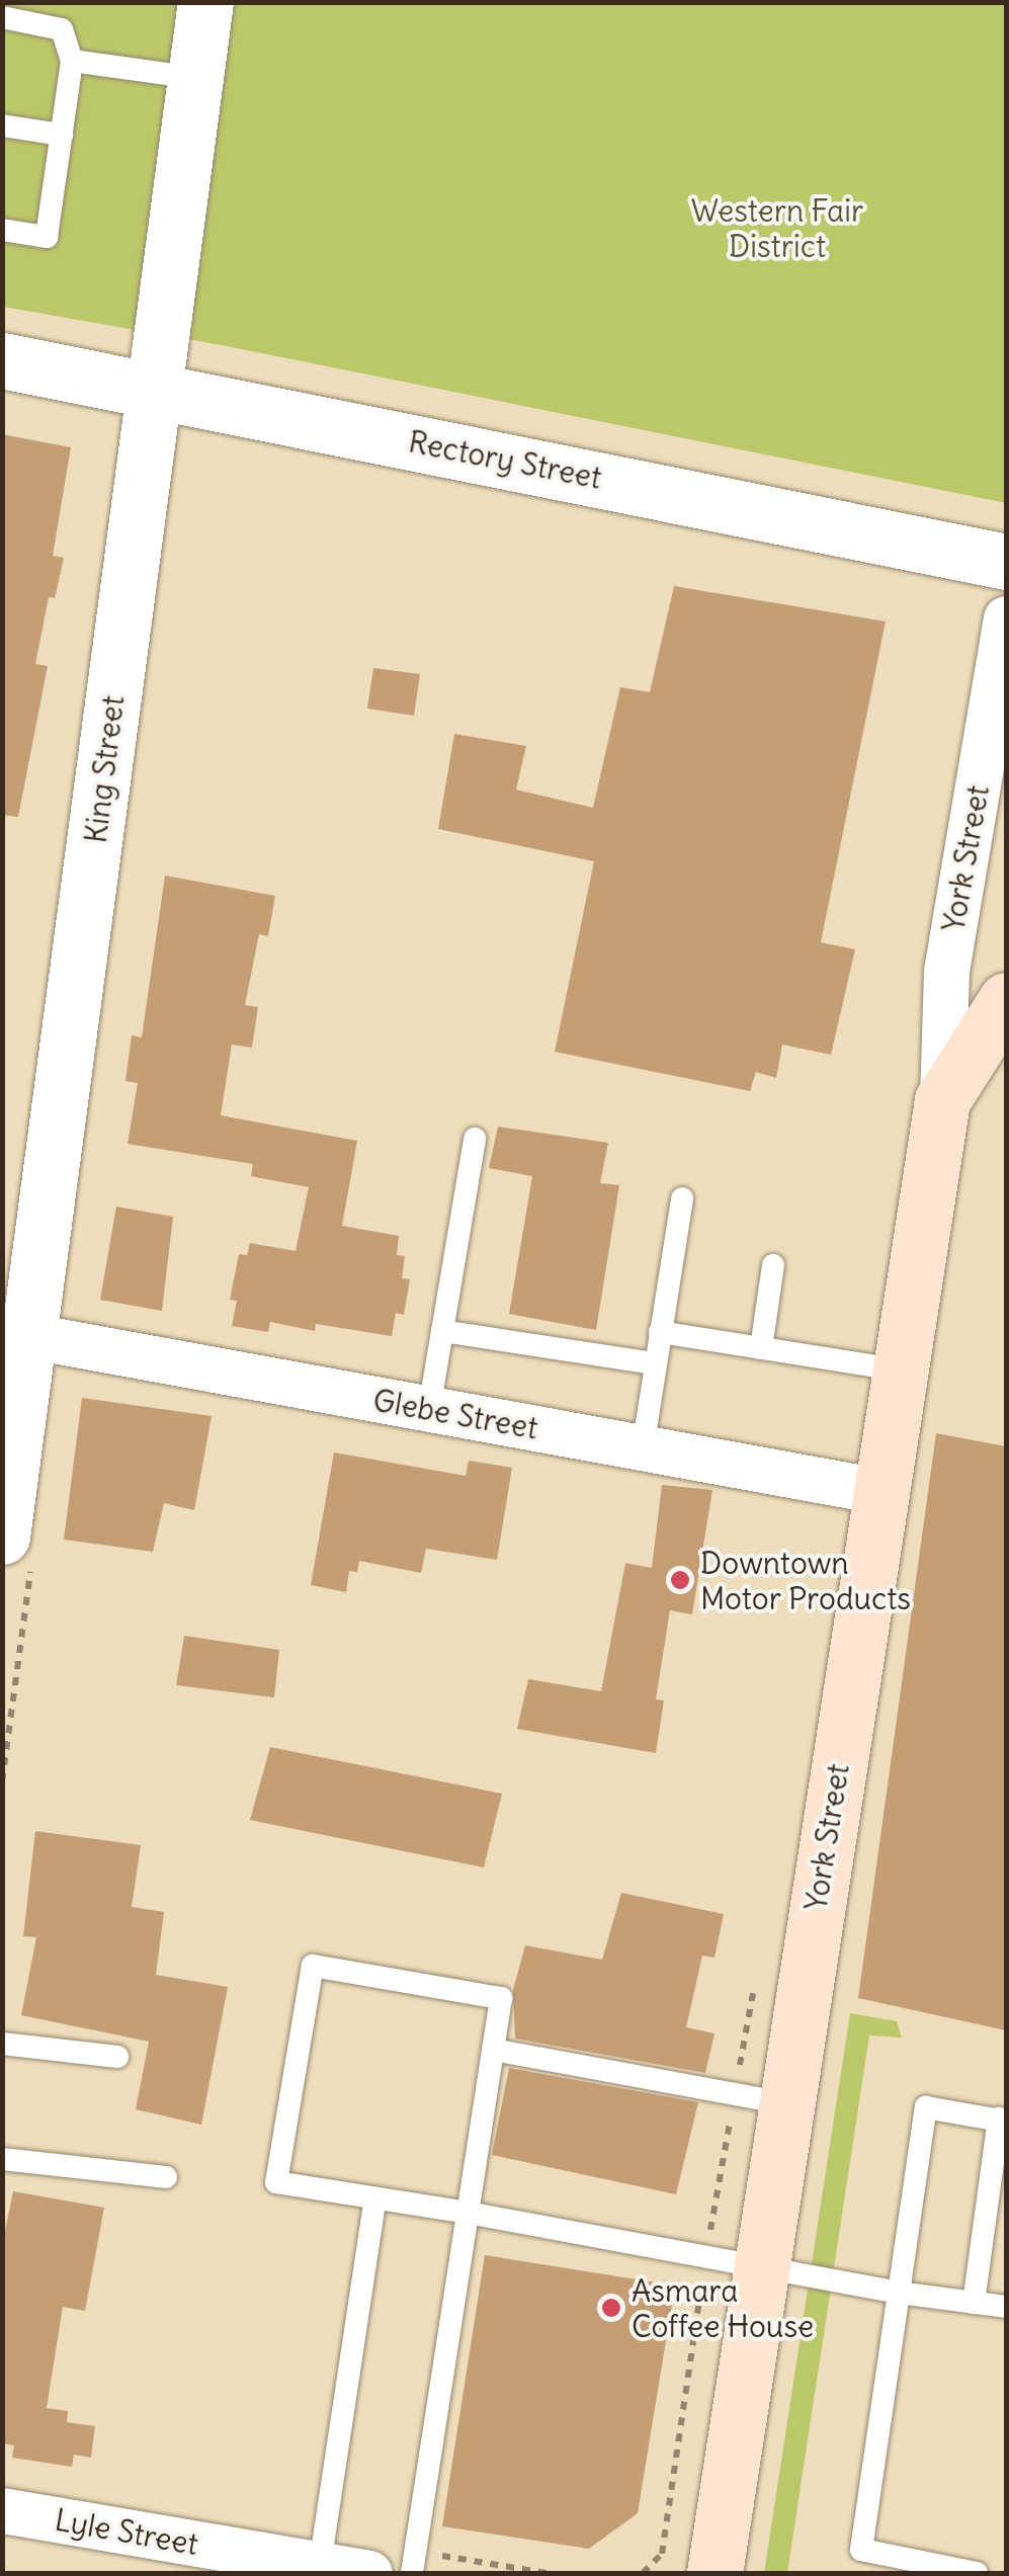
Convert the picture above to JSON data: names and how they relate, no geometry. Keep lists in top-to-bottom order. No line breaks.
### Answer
{"streets":{"main road":["York Street"],"street":["Rectory Street","King Street","Glebe Street","Lyle Street"]},"crossings":[["Rectory Street","King Street"],["King Street","Glebe Street"],["York Street","Glebe Street"]],"parks":["Western Fair District"],"places":["Downtown Motor Products","Asmara Coffee House"]}
